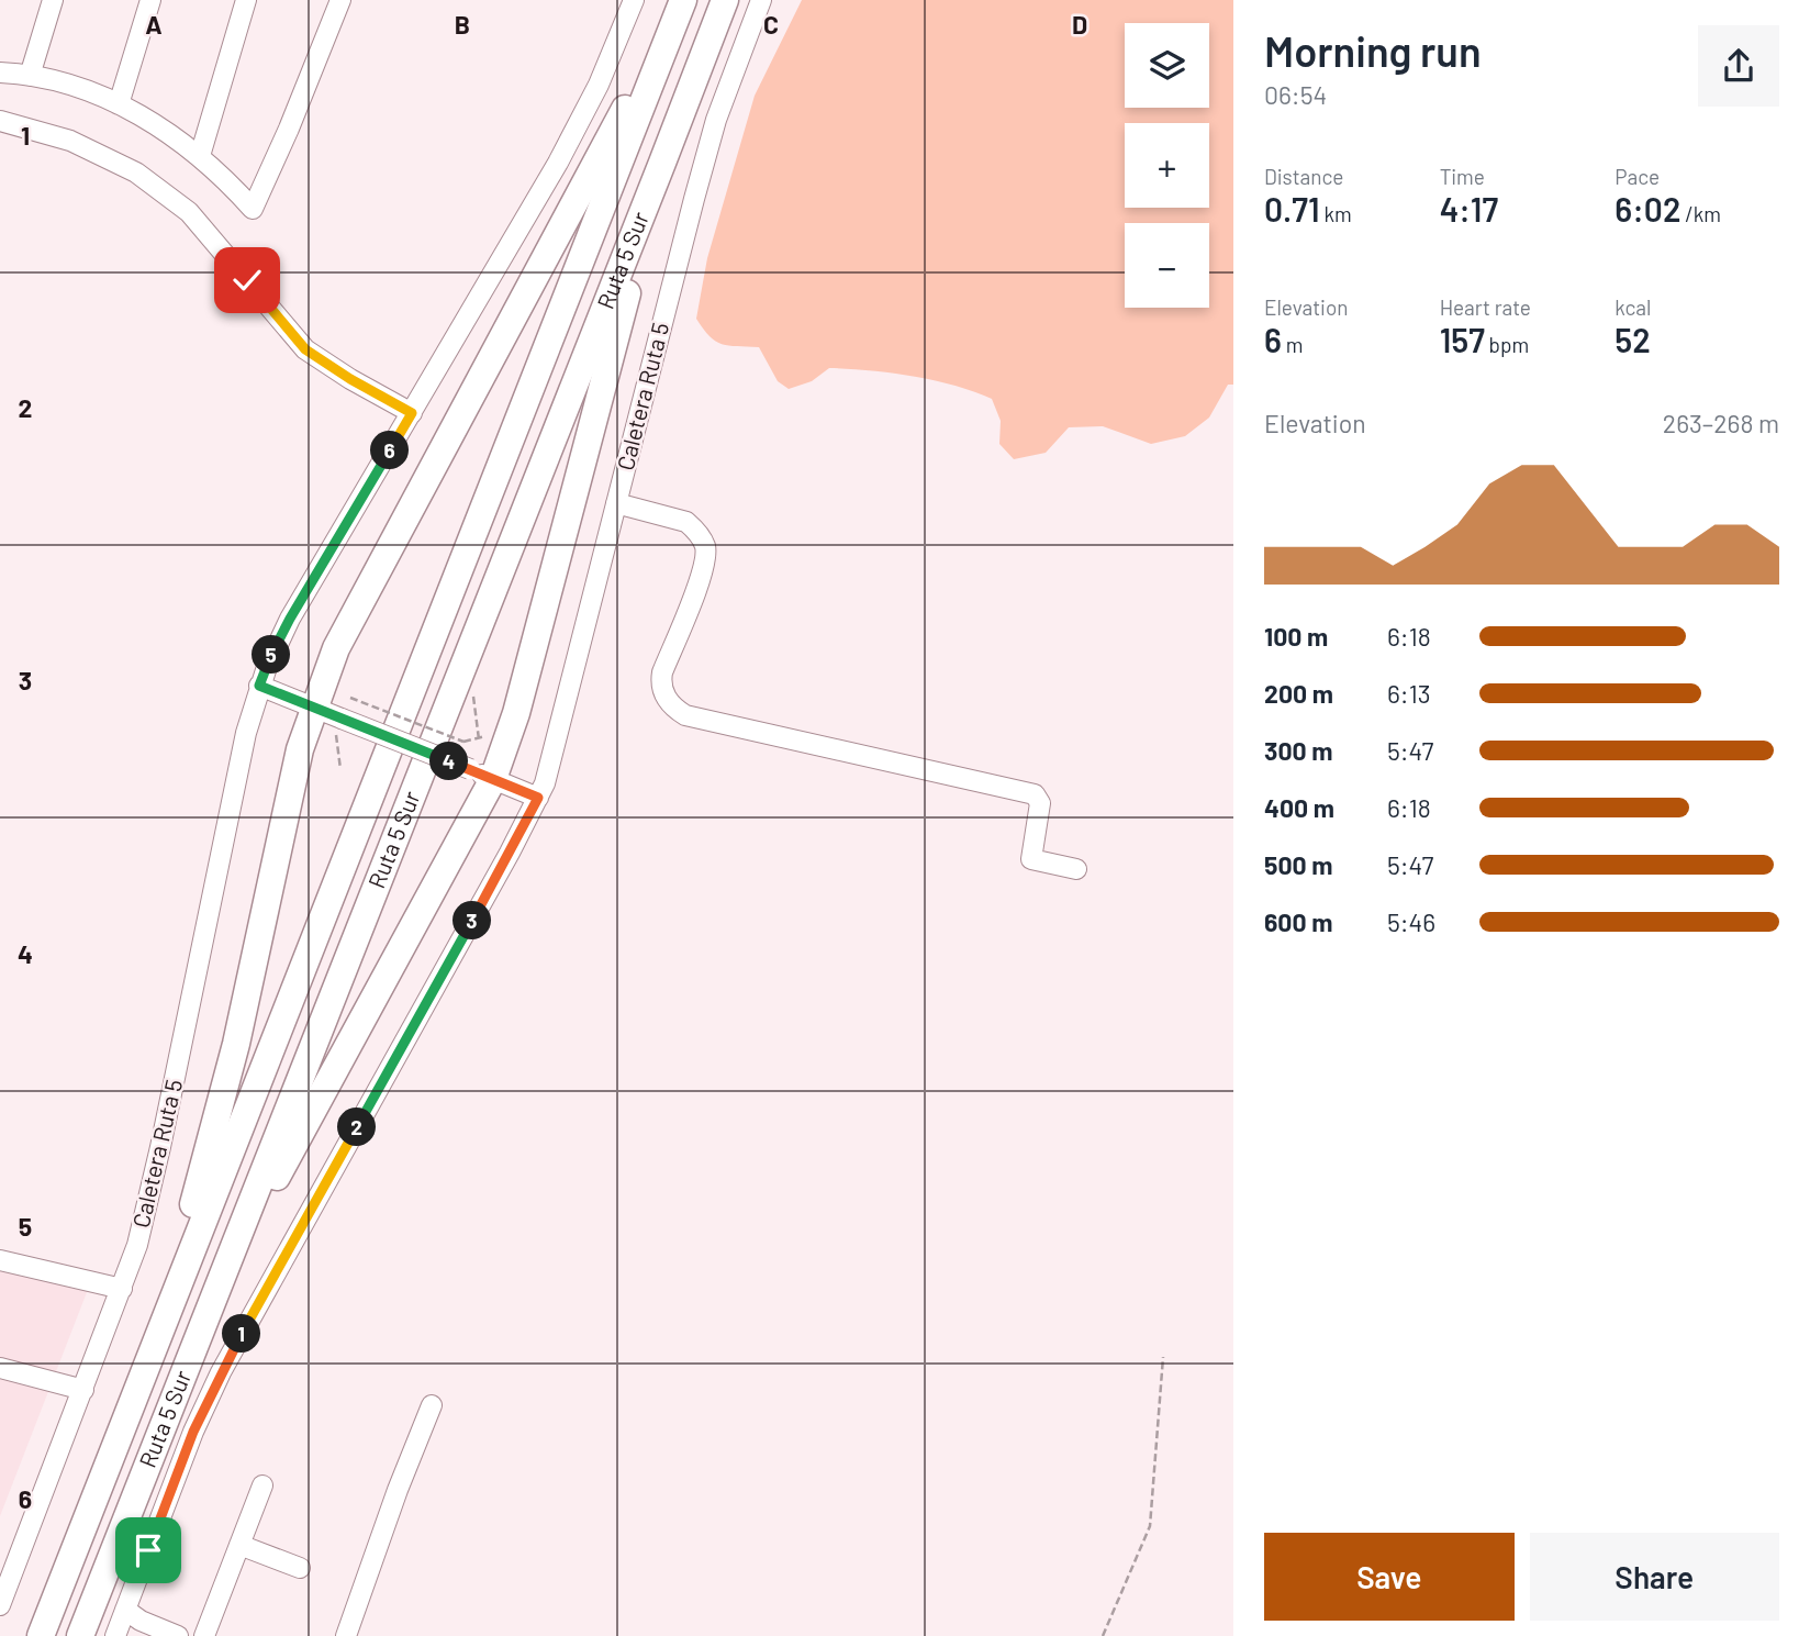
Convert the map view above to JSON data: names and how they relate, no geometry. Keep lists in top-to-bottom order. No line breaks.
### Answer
{"streets":{"highway":["Ruta 5 Sur"],"street":["Caletera Ruta 5"]},"page":{"heading":["Morning run","06:54"],"map_buttons":["+","−"],"stats":[["Distance","0.71 km"],["Time","4:17"],["Pace","6:02 /km"],["Elevation","6 m"],["Heart rate","157 bpm"],["kcal","52"]],"chart":["Elevation","263–268 m"],"pins":["6","5","4","3","2","1"],"list":[{"name":"100 m","note":"6:18"},{"name":"200 m","note":"6:13"},{"name":"300 m","note":"5:47"},{"name":"400 m","note":"6:18"},{"name":"500 m","note":"5:47"},{"name":"600 m","note":"5:46"}],"buttons":["Save","Share"]},"grid":{"columns":["A","B","C","D"],"rows":["1","2","3","4","5","6"]}}
